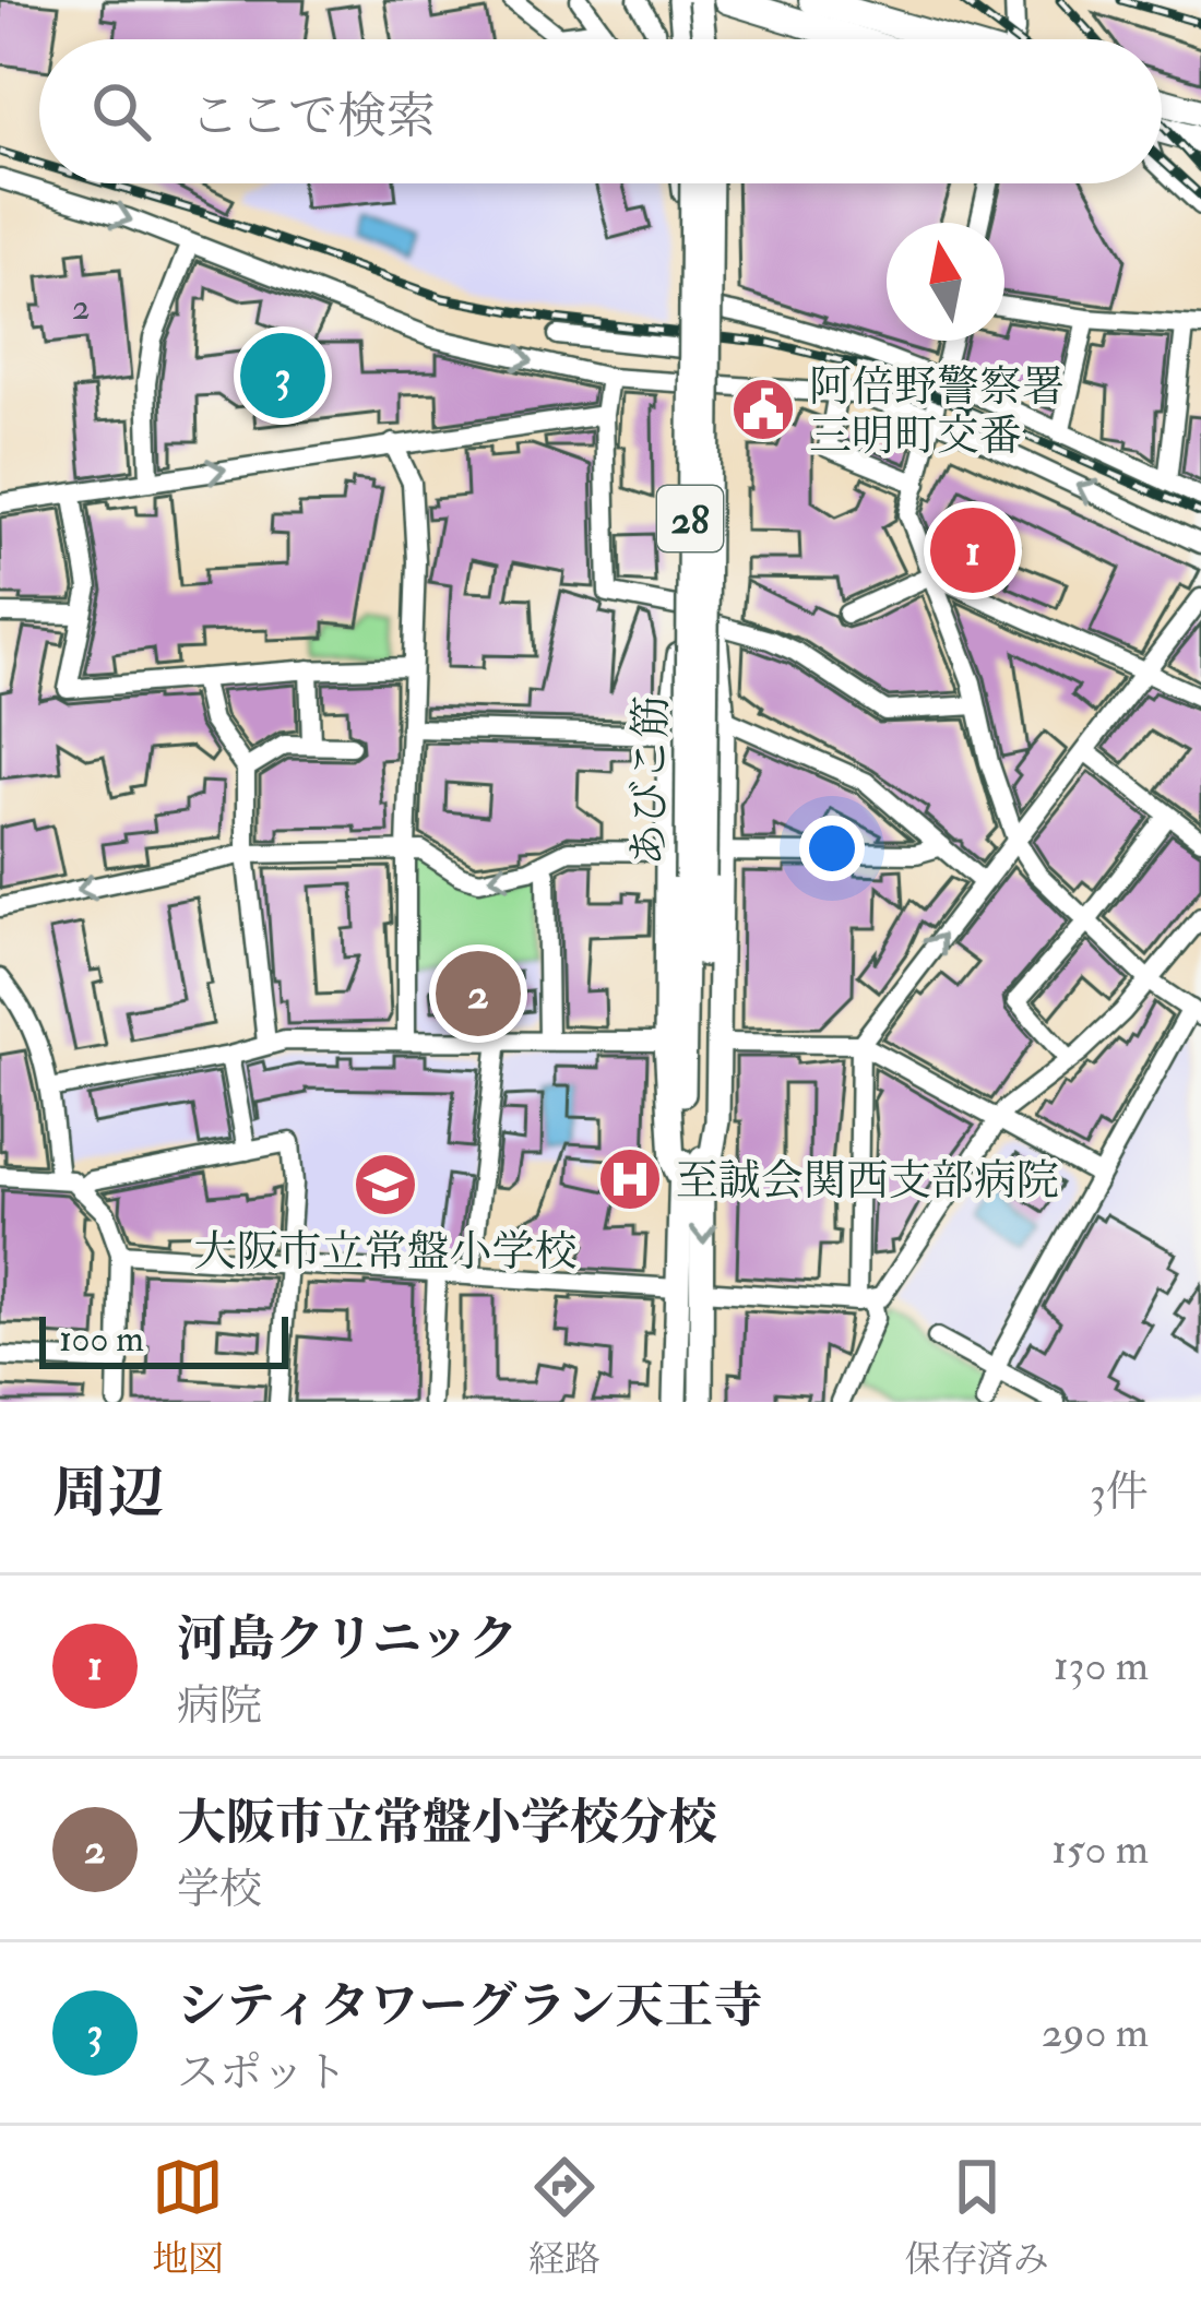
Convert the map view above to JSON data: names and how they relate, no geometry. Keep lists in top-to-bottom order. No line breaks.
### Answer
{"streets":{"main road":["28","あびこ筋"]},"places":{"public building":["阿倍野警察署 三明町交番"],"hospital":["至誠会関西支部病院"],"school or university":["大阪市立常盤小学校"]},"house_numbers":["2"],"scale_bar":"100 m","north":"top","page":{"search":"ここで検索","pins":["3","1","2"],"scale":"100 m","heading":["周辺","3件"],"list":[{"mark":"1","name":"河島クリニック","note":"病院","value":"130 m"},{"mark":"2","name":"大阪市立常盤小学校分校","note":"学校","value":"150 m"},{"mark":"3","name":"シティタワーグラン天王寺","note":"スポット","value":"290 m"}],"nav":["地図","経路","保存済み"]}}
